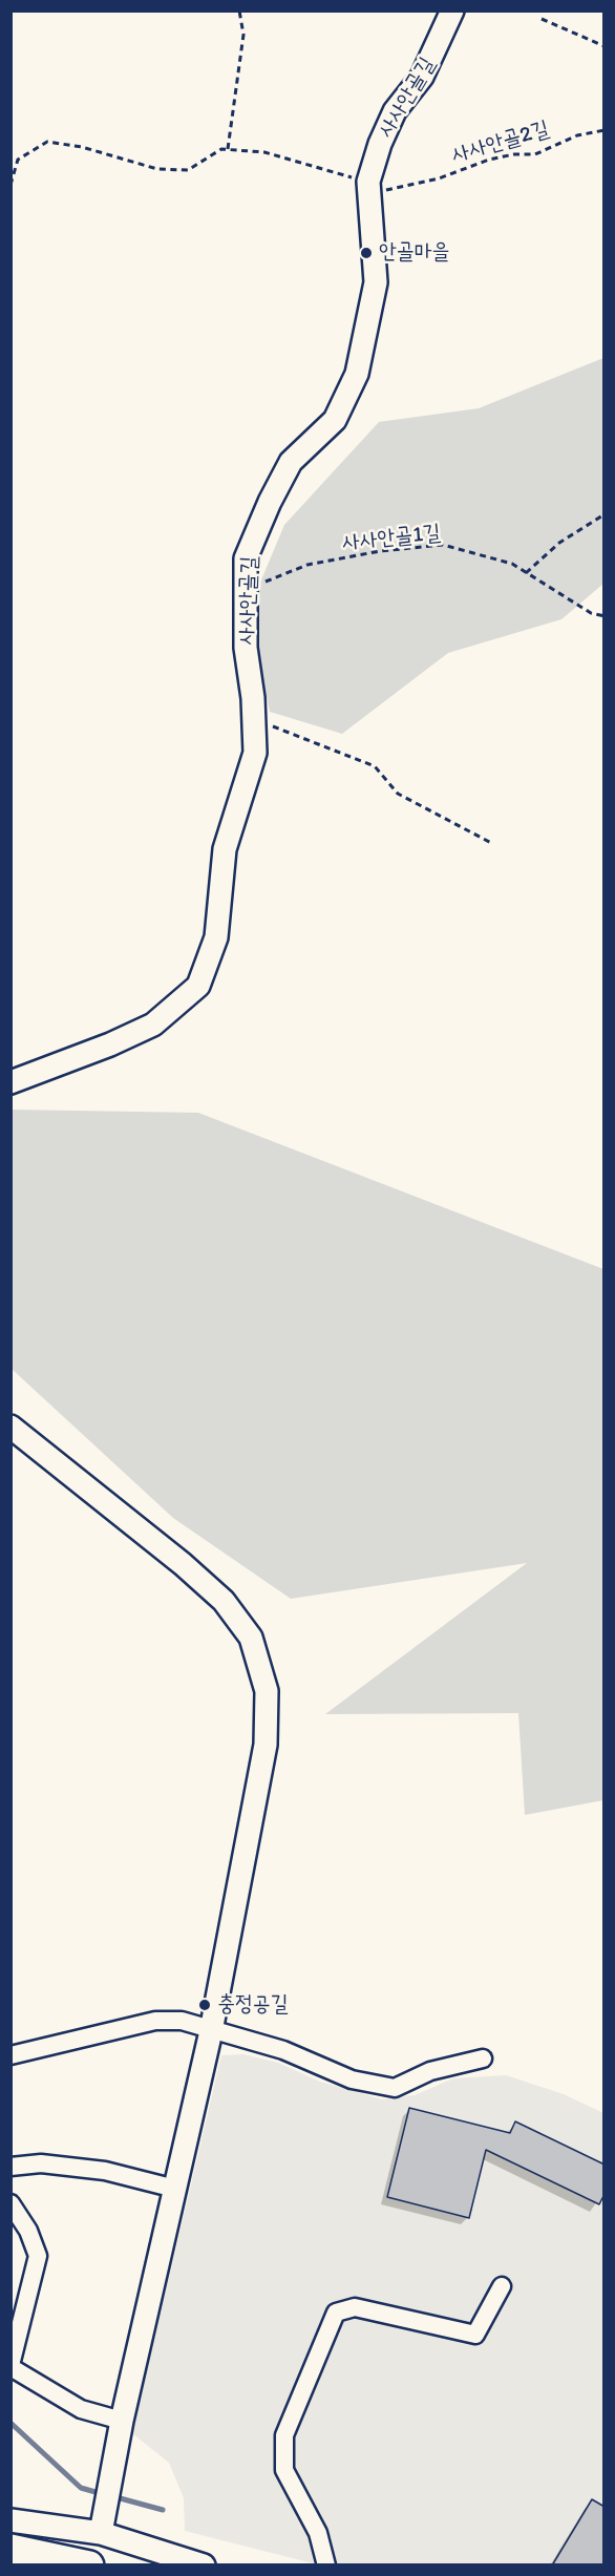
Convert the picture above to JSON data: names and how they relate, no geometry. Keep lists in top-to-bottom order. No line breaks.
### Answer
{"streets":{"street":["사사안골길"],"path":["사사안골2길","사사안골1길"]},"crossings":[["사사안골길","사사안골2길"],["사사안골길","사사안골1길"]],"places":["안골마을","충정공길"]}
